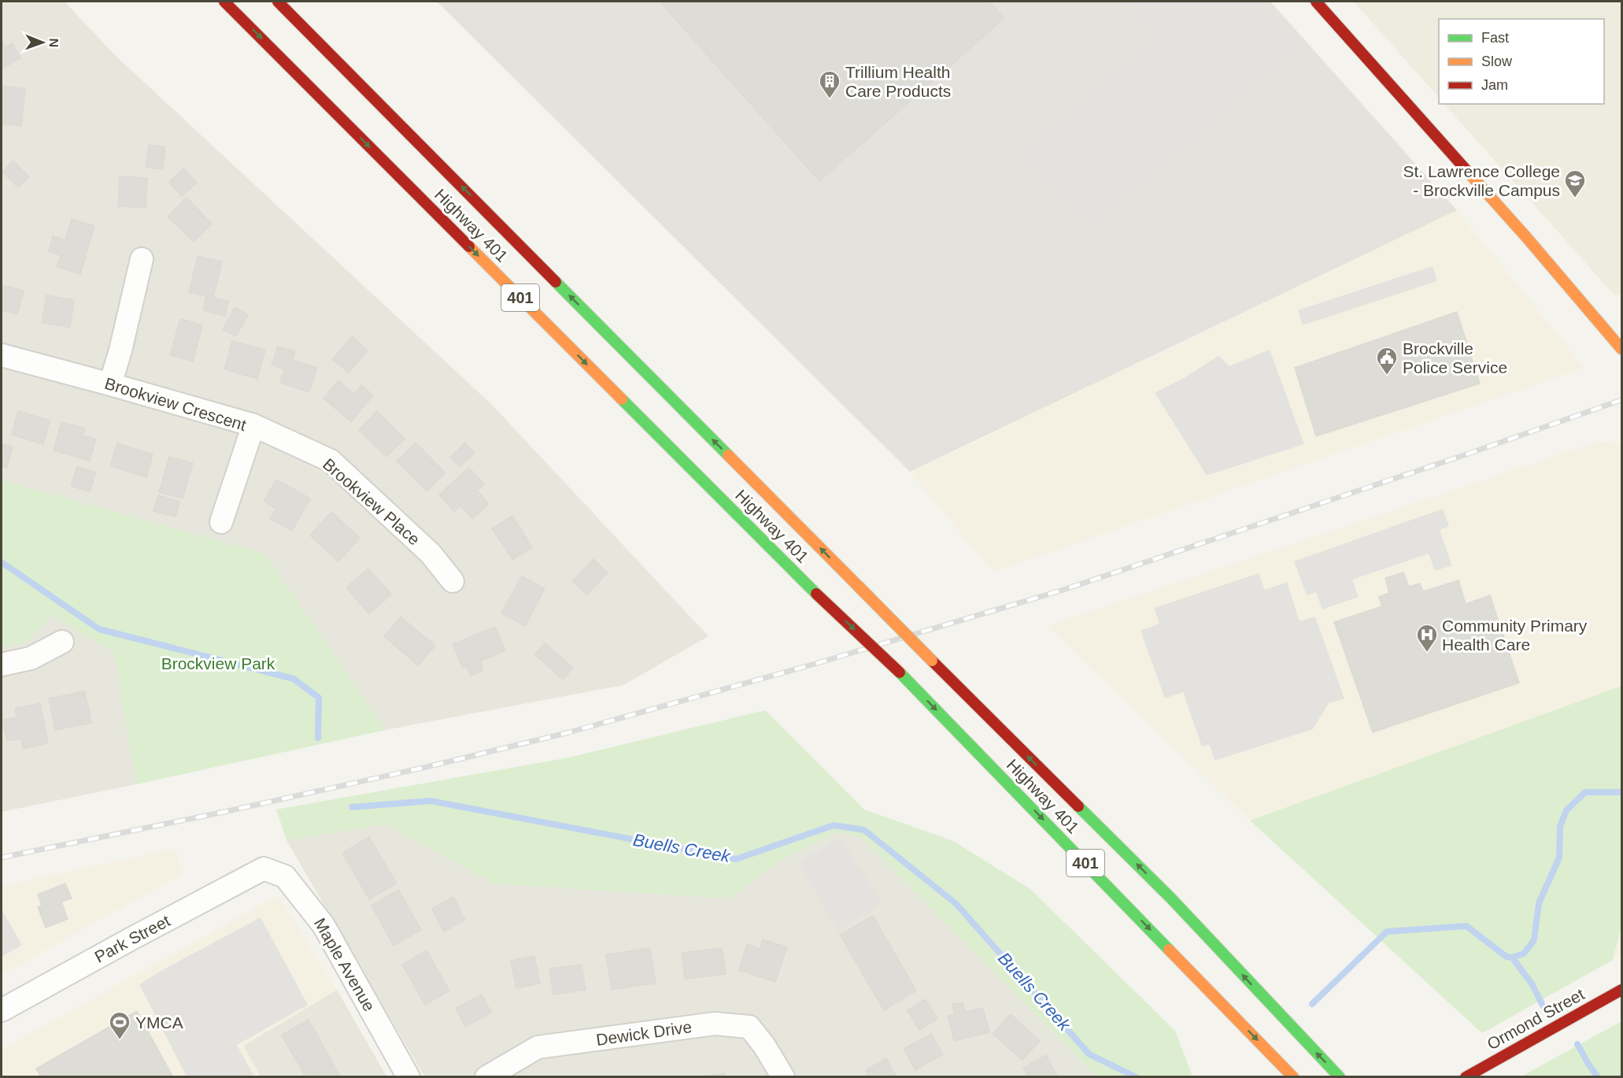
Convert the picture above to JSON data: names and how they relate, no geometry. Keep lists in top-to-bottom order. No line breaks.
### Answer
{"streets":{"main road":["Highway 401","401","Ormond Street"],"street":["Brookview Crescent","Brookview Place","Park Street","Maple Avenue","Dewick Drive"]},"crossings":[["Brookview Crescent","Brookview Place"],["Park Street","Maple Avenue"]],"water":["Buells Creek"],"parks":["Brockview Park"],"places":{"building":["Trillium Health Care Products"],"school or university":["St. Lawrence College - Brockville Campus"],"public building":["Brockville Police Service"],"hospital":["Community Primary Health Care"],"sports":["YMCA"]},"legend":["Fast","Slow","Jam"],"north":"right"}
